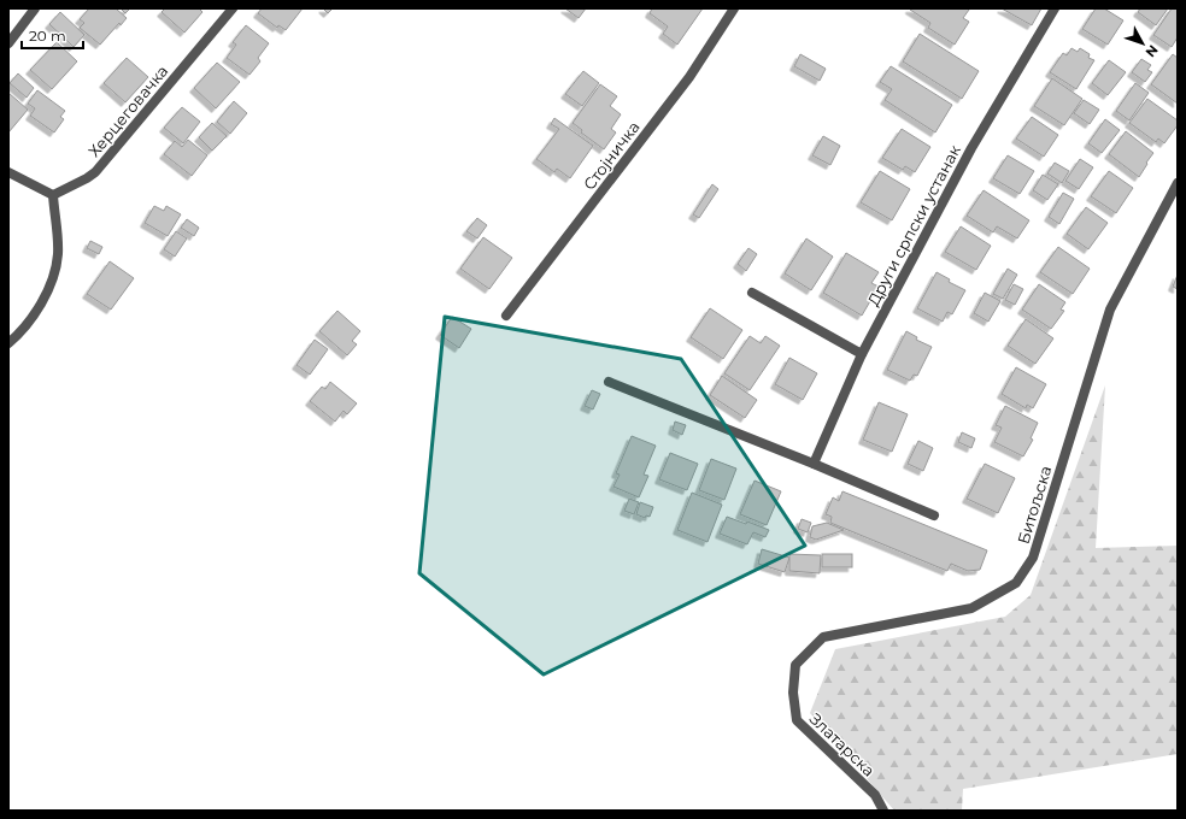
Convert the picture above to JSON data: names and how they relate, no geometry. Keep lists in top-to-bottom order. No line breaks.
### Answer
{"streets":{"street":["Херцеговачка","Стојничка","Други српски устанак","Битољска","Златарска"]},"crossings":[["Битољска","Златарска"]],"scale_bar":"20 m","north":"bottom right"}
